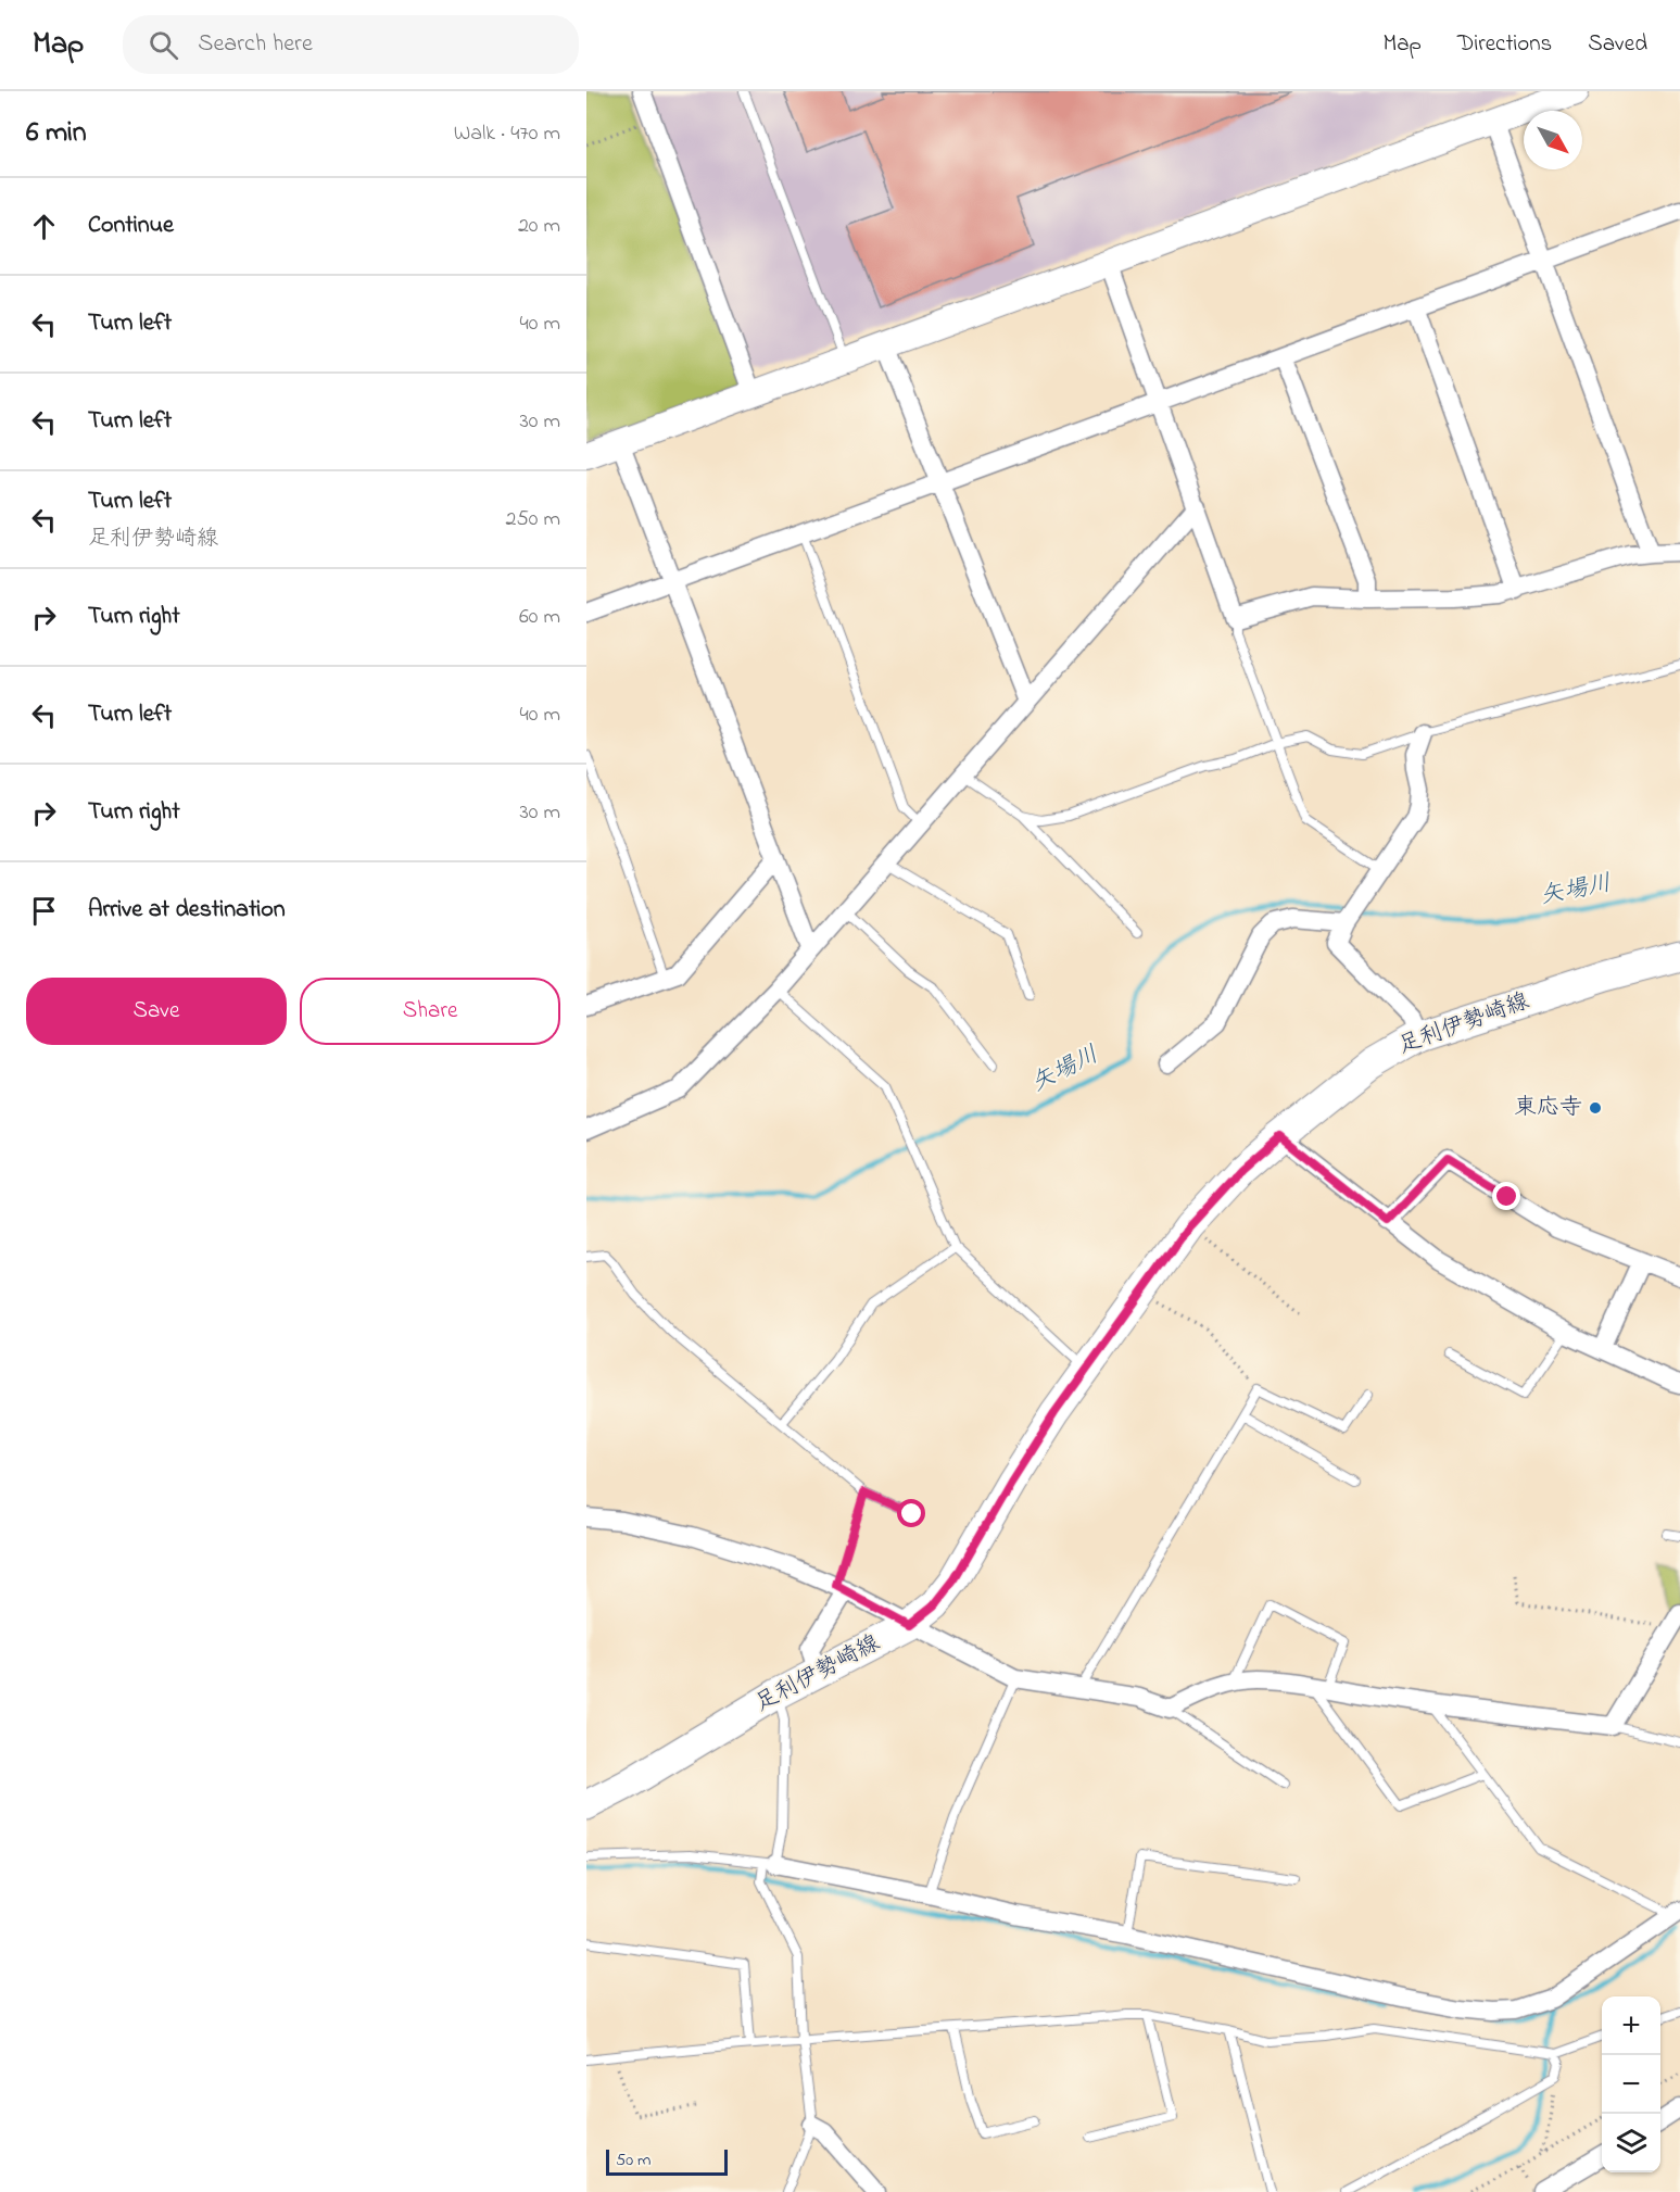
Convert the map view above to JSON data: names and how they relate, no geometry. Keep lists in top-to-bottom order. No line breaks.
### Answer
{"streets":{"main road":["足利伊勢崎線"]},"water":["矢場川"],"places":["東応寺"],"scale_bar":"50 m","north":"bottom right","page":{"header":"Map","search":"Search here","nav":["Map","Directions","Saved"],"heading":["6 min","Walk · 470 m"],"list":[["Continue","20 m"],["Turn left","40 m"],["Turn left","30 m"],["Turn left","足利伊勢崎線","250 m"],["Turn right","60 m"],["Turn left","40 m"],["Turn right","30 m"],"Arrive at destination"],"buttons":["Save","Share"],"map_buttons":["+","−"],"scale":"50 m"}}
